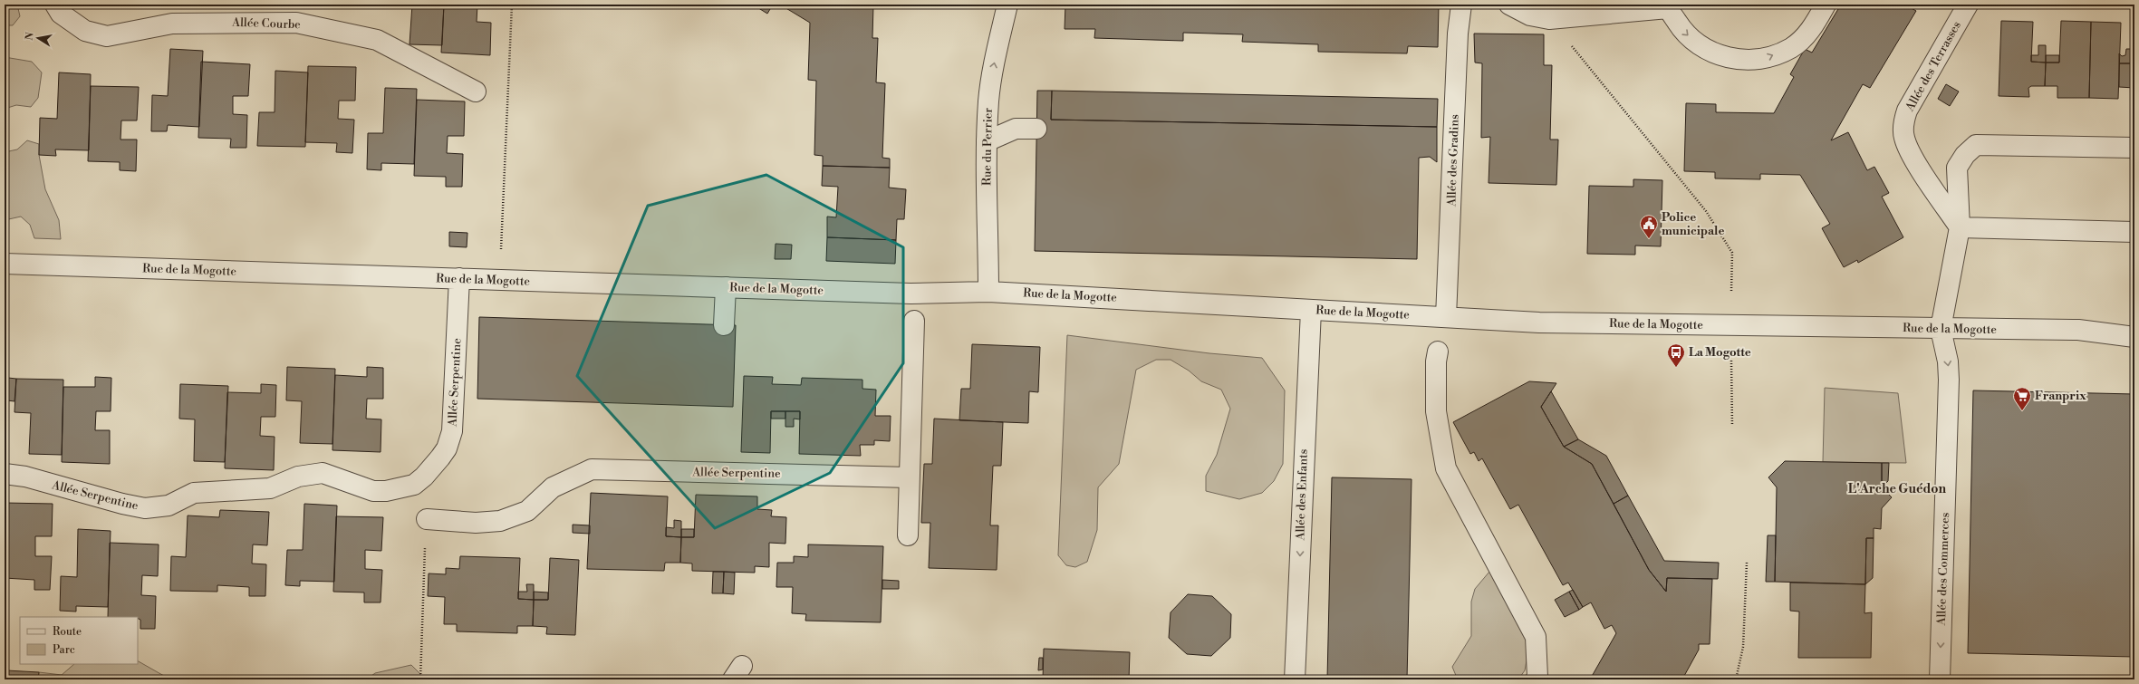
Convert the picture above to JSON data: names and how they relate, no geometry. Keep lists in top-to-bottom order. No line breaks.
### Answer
{"streets":{"street":["Allée Courbe","Allée des Terrasses","Rue du Perrier","Allée des Gradins","Rue de la Mogotte","Allée Serpentine","Allée des Enfants","Allée des Commerces"]},"crossings":[["Rue du Perrier","Rue de la Mogotte"],["Allée des Gradins","Rue de la Mogotte"],["Rue de la Mogotte","Allée Serpentine"],["Rue de la Mogotte","Allée des Enfants"],["Rue de la Mogotte","Allée des Commerces"]],"one_way":["Rue du Perrier","Allée des Commerces"],"districts":["L'Arche Guédon"],"places":{"public building":["Police municipale"],"bus stop":["La Mogotte"],"supermarket":["Franprix"]},"legend":["Route","Parc"],"north":"left"}
